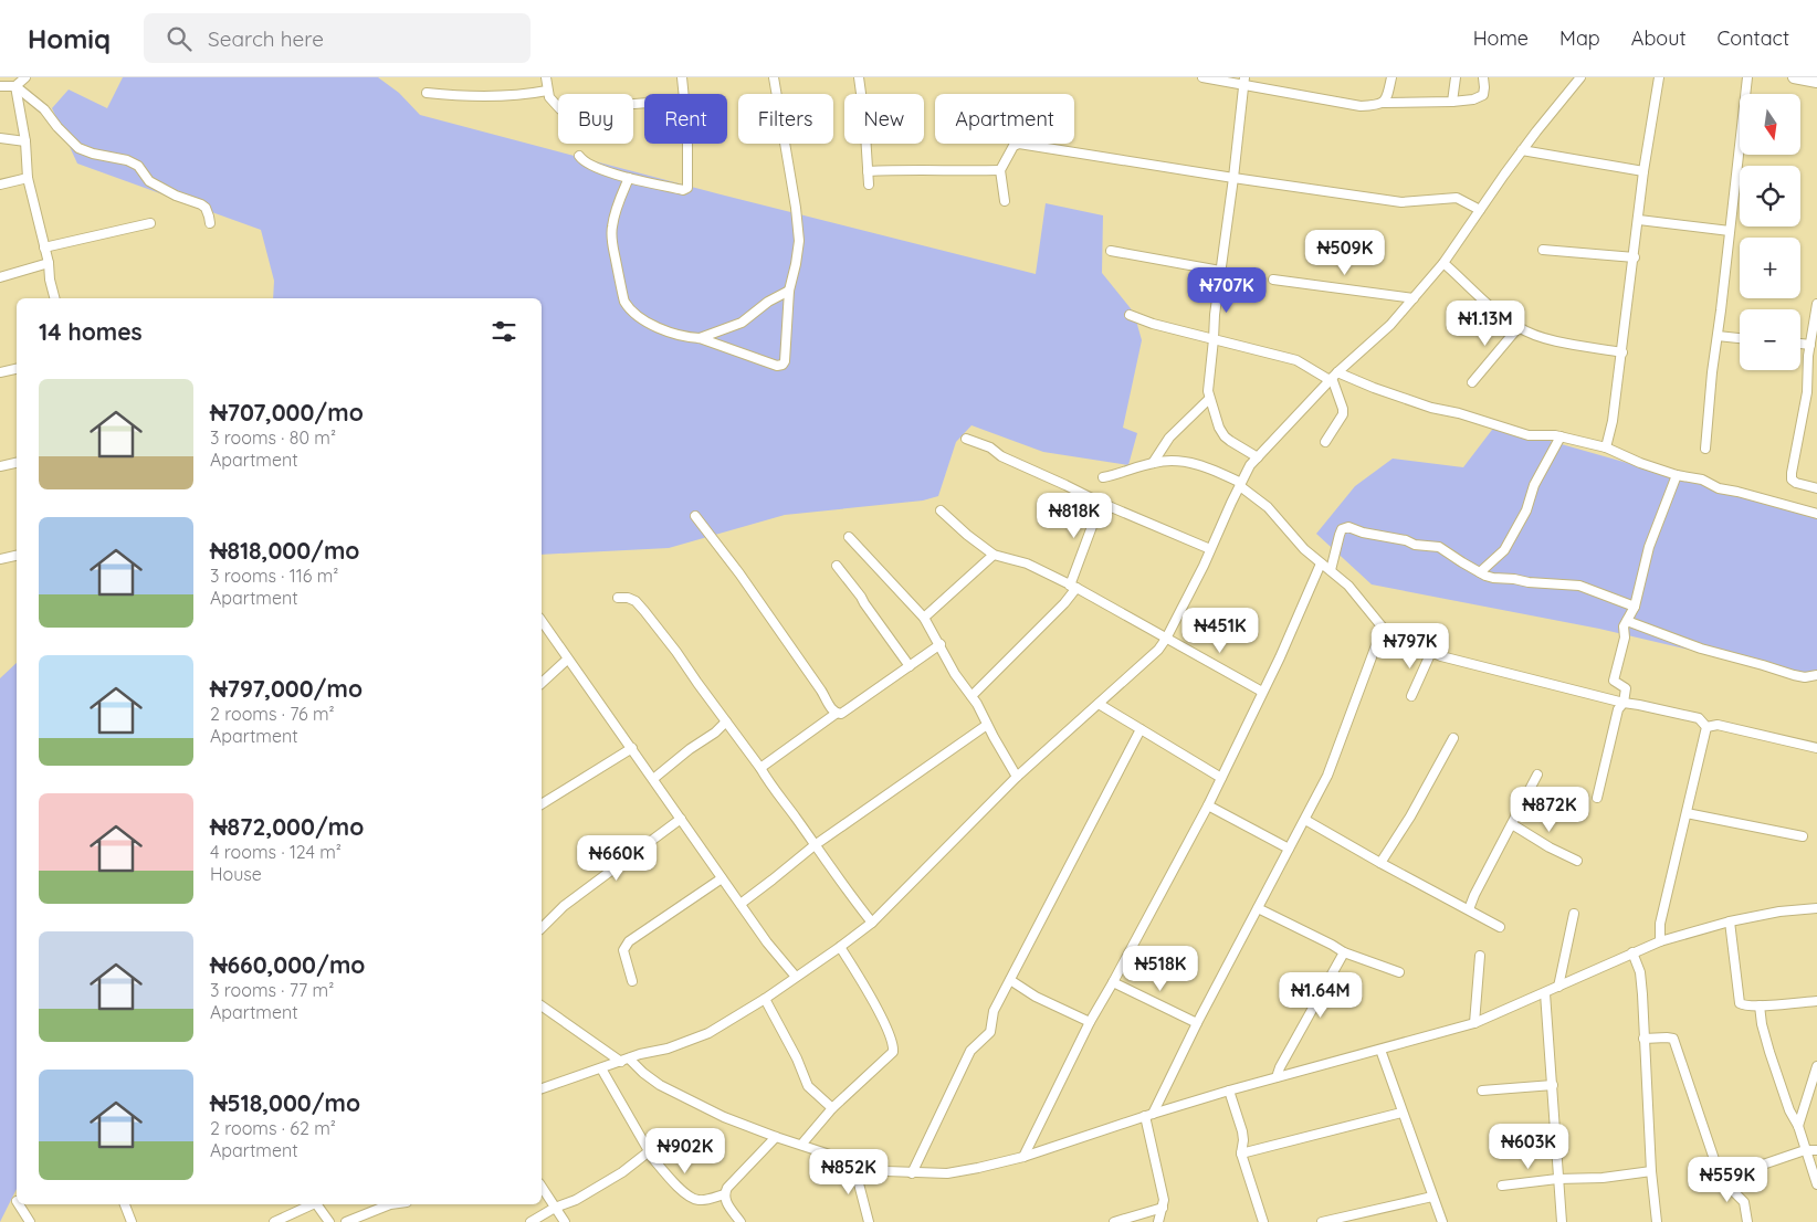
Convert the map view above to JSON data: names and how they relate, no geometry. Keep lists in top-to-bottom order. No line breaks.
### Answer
{"north":"bottom","page":{"header":"Homiq","search":"Search here","nav":["Home","Map","About","Contact"],"map_buttons":["+","−"],"chip":["Buy","Rent","Filters","New","Apartment"],"price":["₦509K","₦707K","₦1.13M","₦818K","₦451K","₦797K","₦872K","₦660K","₦518K","₦1.64M","₦603K","₦902K","₦852K","₦559K"],"heading":"14 homes","list":[{"name":"₦707,000/mo","note":"3 rooms · 80 m² · Apartment"},{"name":"₦818,000/mo","note":"3 rooms · 116 m² · Apartment"},{"name":"₦797,000/mo","note":"2 rooms · 76 m² · Apartment"},{"name":"₦872,000/mo","note":"4 rooms · 124 m² · House"},{"name":"₦660,000/mo","note":"3 rooms · 77 m² · Apartment"},{"name":"₦518,000/mo","note":"2 rooms · 62 m² · Apartment"}]}}
